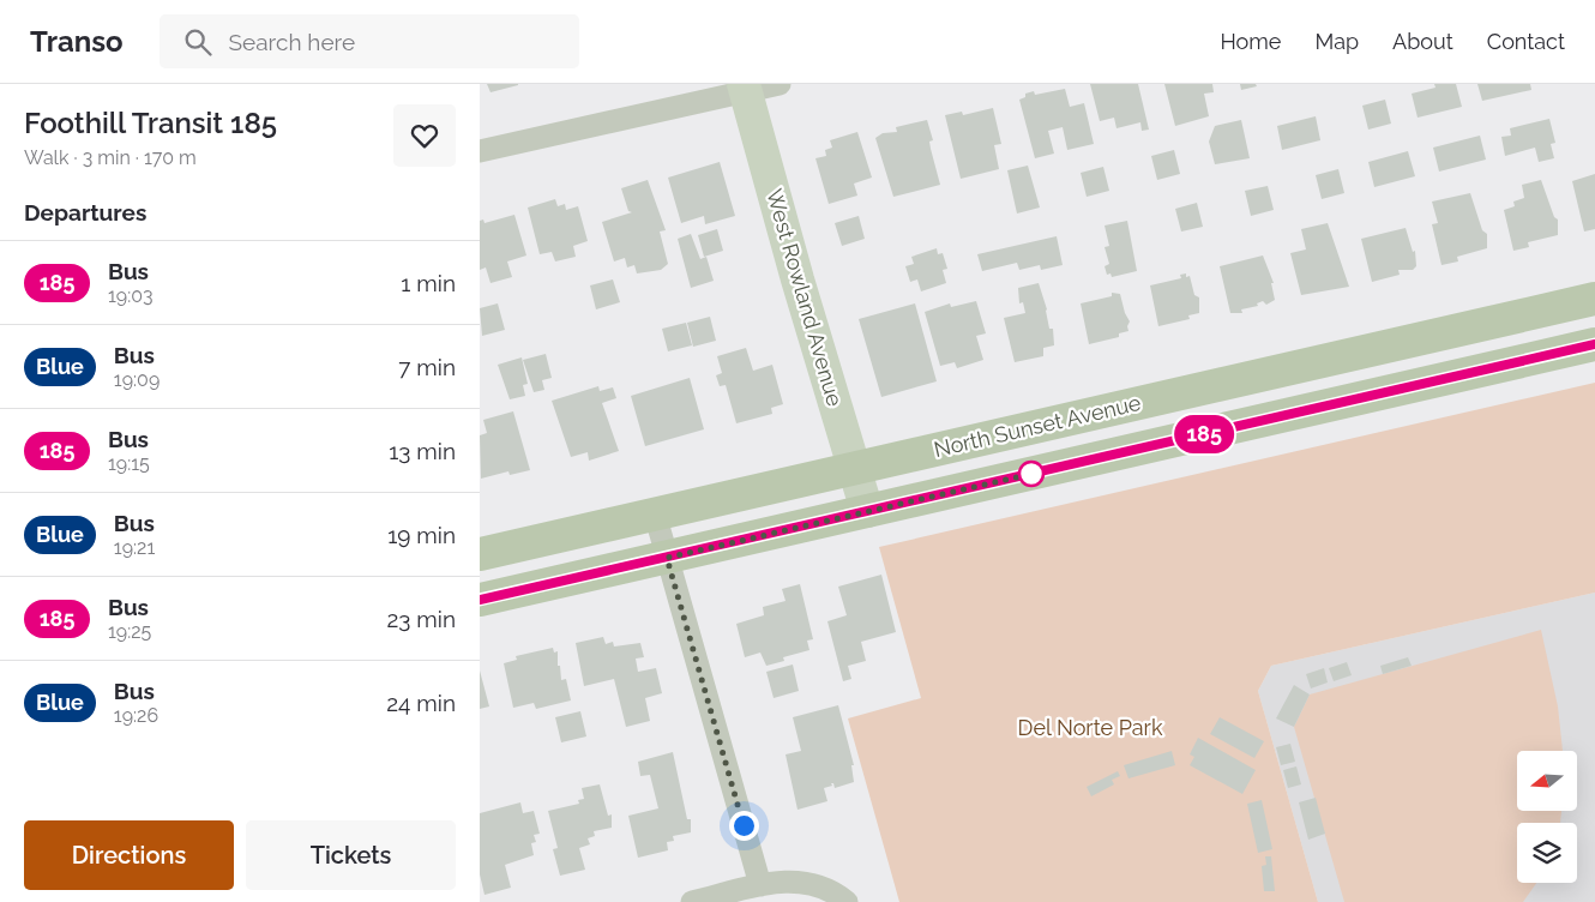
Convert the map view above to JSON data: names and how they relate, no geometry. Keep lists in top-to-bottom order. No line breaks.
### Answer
{"streets":{"main road":["North Sunset Avenue"],"street":["West Rowland Avenue"]},"crossings":[["West Rowland Avenue","North Sunset Avenue"]],"parks":["Del Norte Park"],"lines":["bus line 185"],"north":"left","page":{"header":"Transo","search":"Search here","nav":["Home","Map","About","Contact"],"heading":[["Foothill Transit 185","Walk · 3 min · 170 m"],"Departures"],"on_map":"185","list":[{"mark":"185","name":"Bus","note":"19:03","value":"1 min"},{"mark":"Blue","name":"Bus","note":"19:09","value":"7 min"},{"mark":"185","name":"Bus","note":"19:15","value":"13 min"},{"mark":"Blue","name":"Bus","note":"19:21","value":"19 min"},{"mark":"185","name":"Bus","note":"19:25","value":"23 min"},{"mark":"Blue","name":"Bus","note":"19:26","value":"24 min"}],"buttons":["Directions","Tickets"]}}
